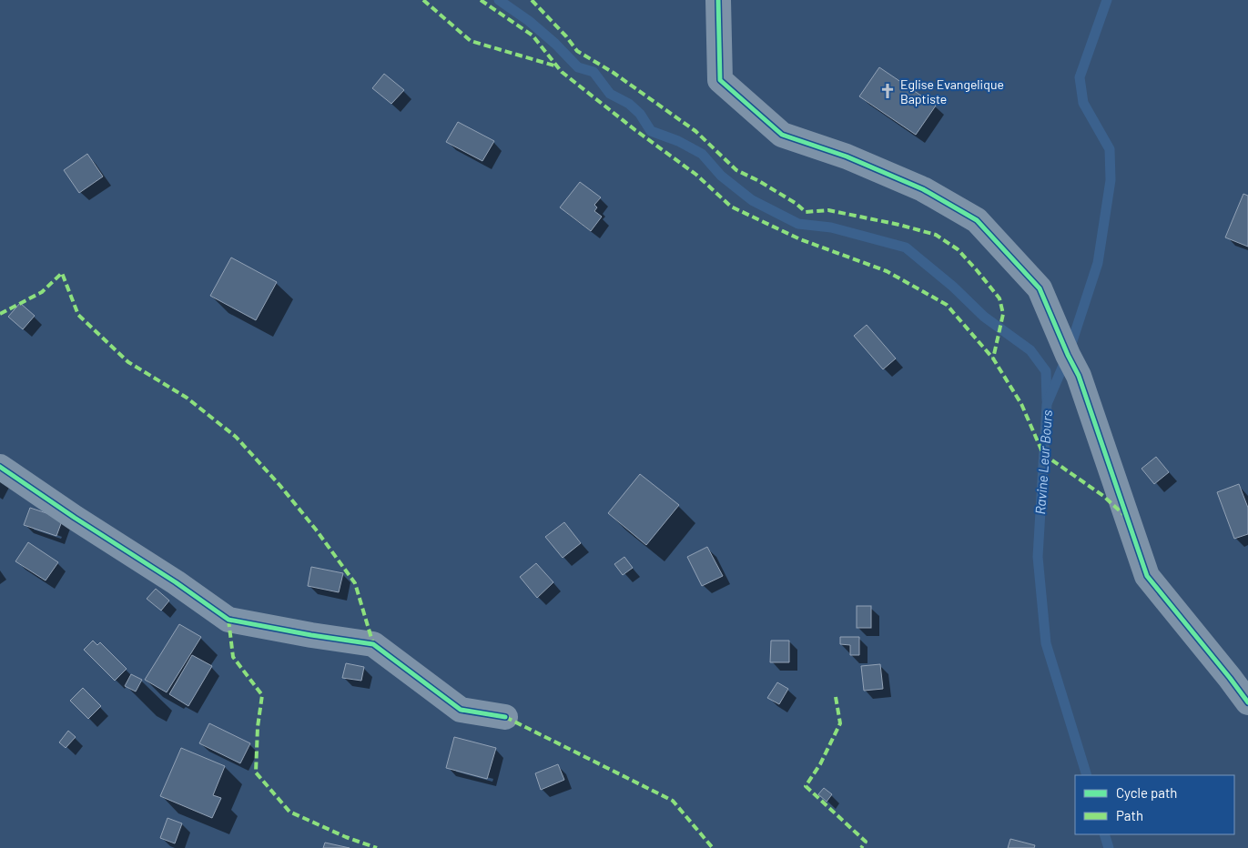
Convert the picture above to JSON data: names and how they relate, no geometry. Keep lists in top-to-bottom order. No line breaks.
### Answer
{"water":["Ravine Leur Bours"],"places":{"church":["Eglise Evangelique Baptiste"]},"legend":["Cycle path","Path"]}
